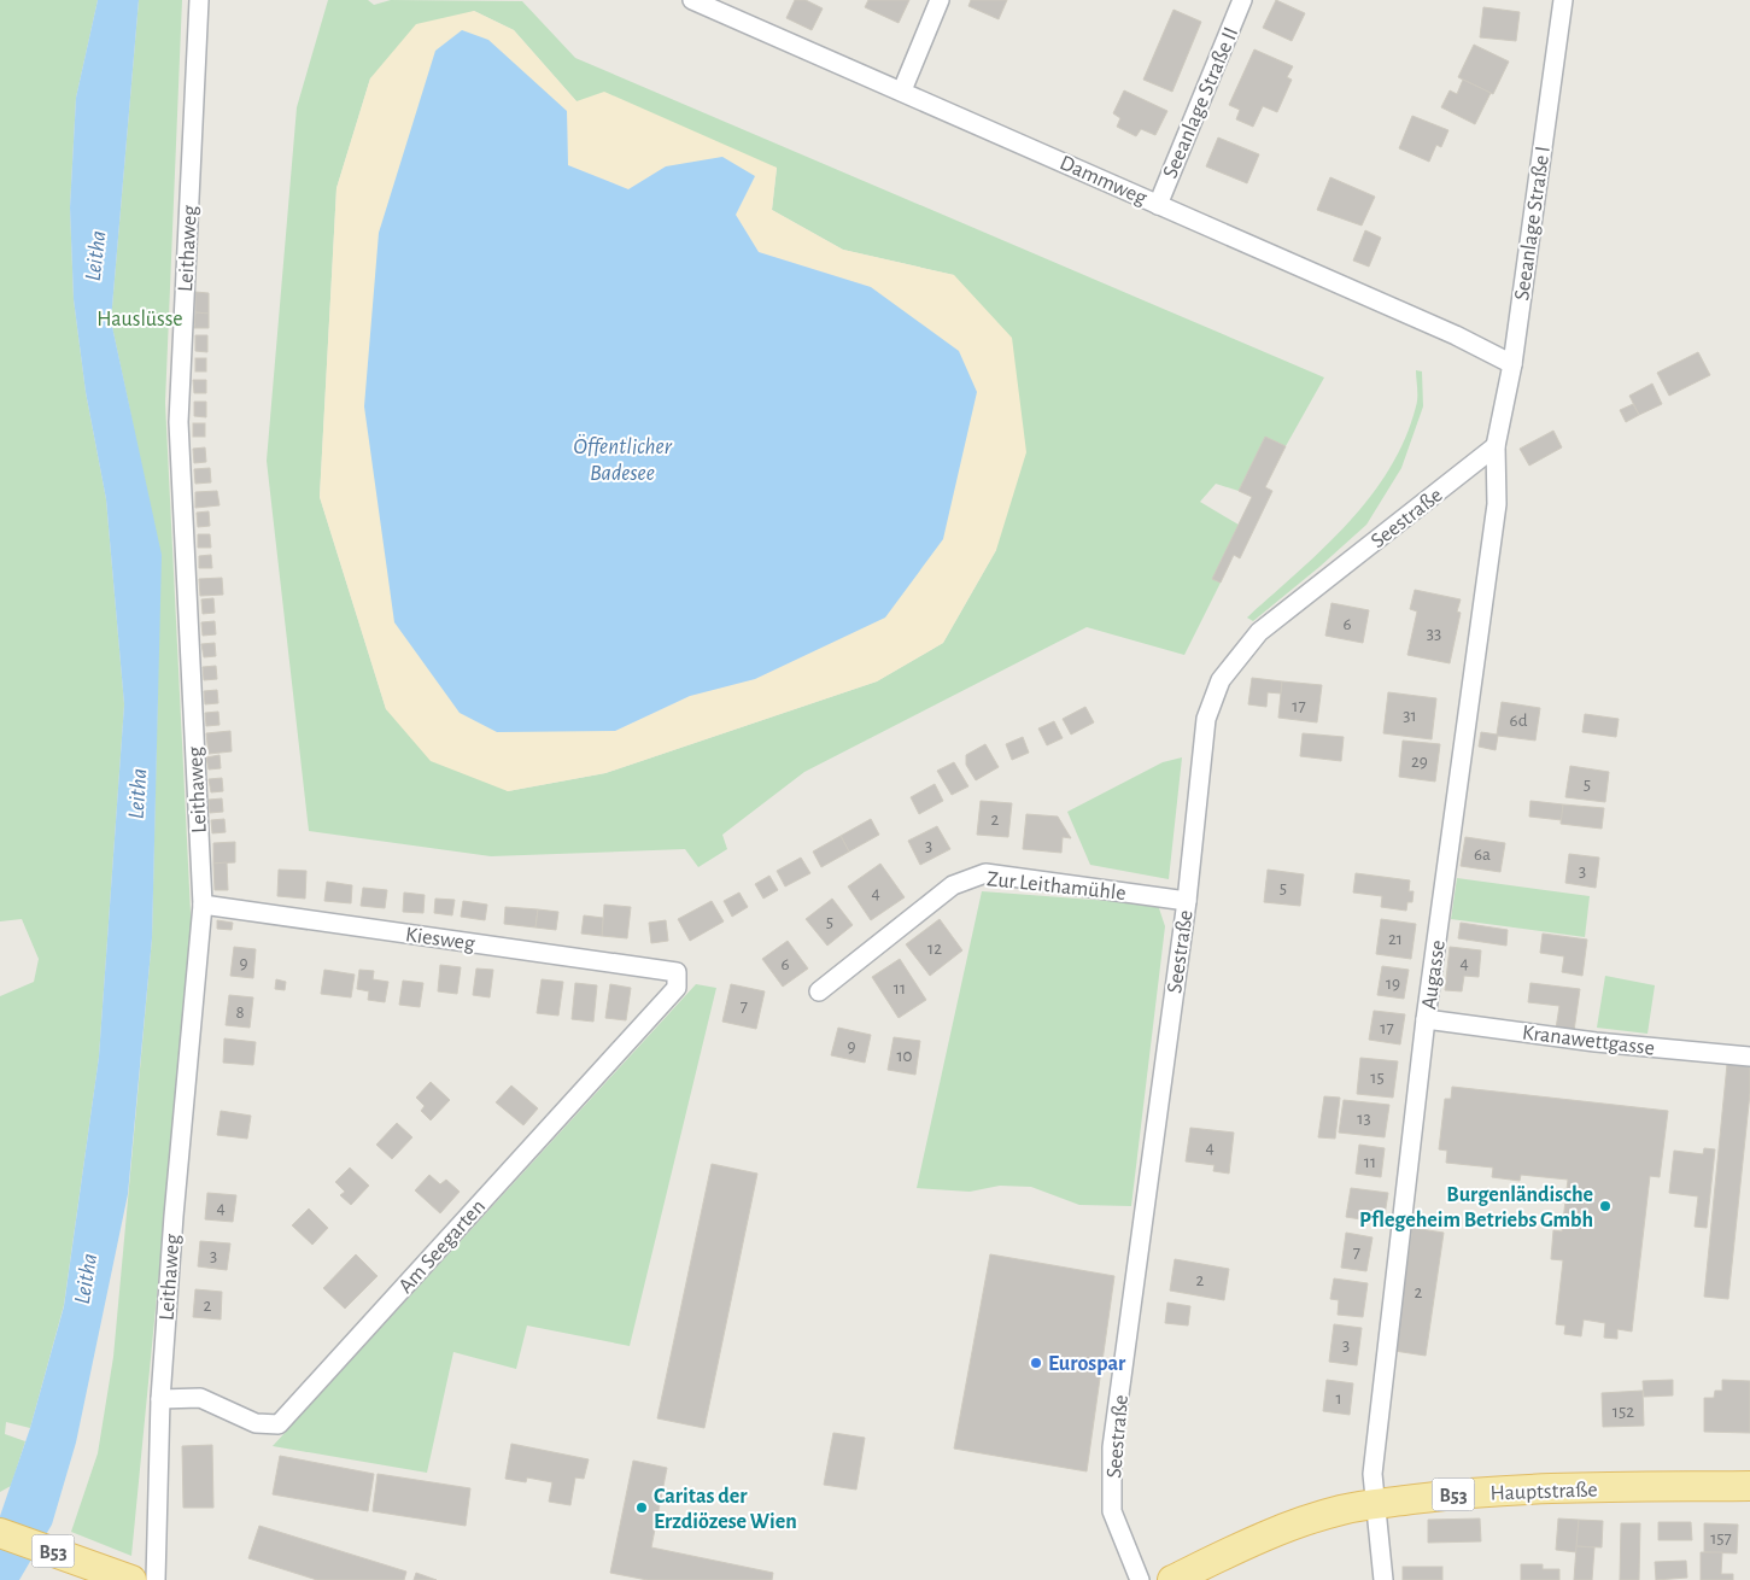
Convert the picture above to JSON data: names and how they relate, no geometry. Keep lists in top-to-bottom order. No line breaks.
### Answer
{"streets":{"main road":["Hauptstraße","B53"],"street":["Seeanlage Straße II","Dammweg","Seeanlage Straße I","Leithaweg","Seestraße","Zur Leithamühle","Kiesweg","Augasse","Kranawettgasse","Am Seegarten"]},"crossings":[["Seeanlage Straße II","Dammweg"],["Dammweg","Seeanlage Straße I"],["Seeanlage Straße I","Seestraße"],["Seeanlage Straße I","Augasse"],["Leithaweg","Kiesweg"],["Leithaweg","Am Seegarten"],["Seestraße","Zur Leithamühle"],["Seestraße","Augasse"],["Kiesweg","Am Seegarten"],["Augasse","Kranawettgasse"],["Augasse","Hauptstraße"]],"water":["Leitha","Öffentlicher Badesee"],"parks":["Hauslüsse"],"places":["Burgenländische Pflegeheim Betriebs Gmbh","Eurospar","Caritas der Erzdiözese Wien"],"house_numbers":["6","33","17","31","6d","29","5","2","3","6a","3","5","4","5","21","12","9","4","6","19","11","7","8","17","9","10","15","13","4","11","4","7","3","2","2","2","3","1","152","157"]}
